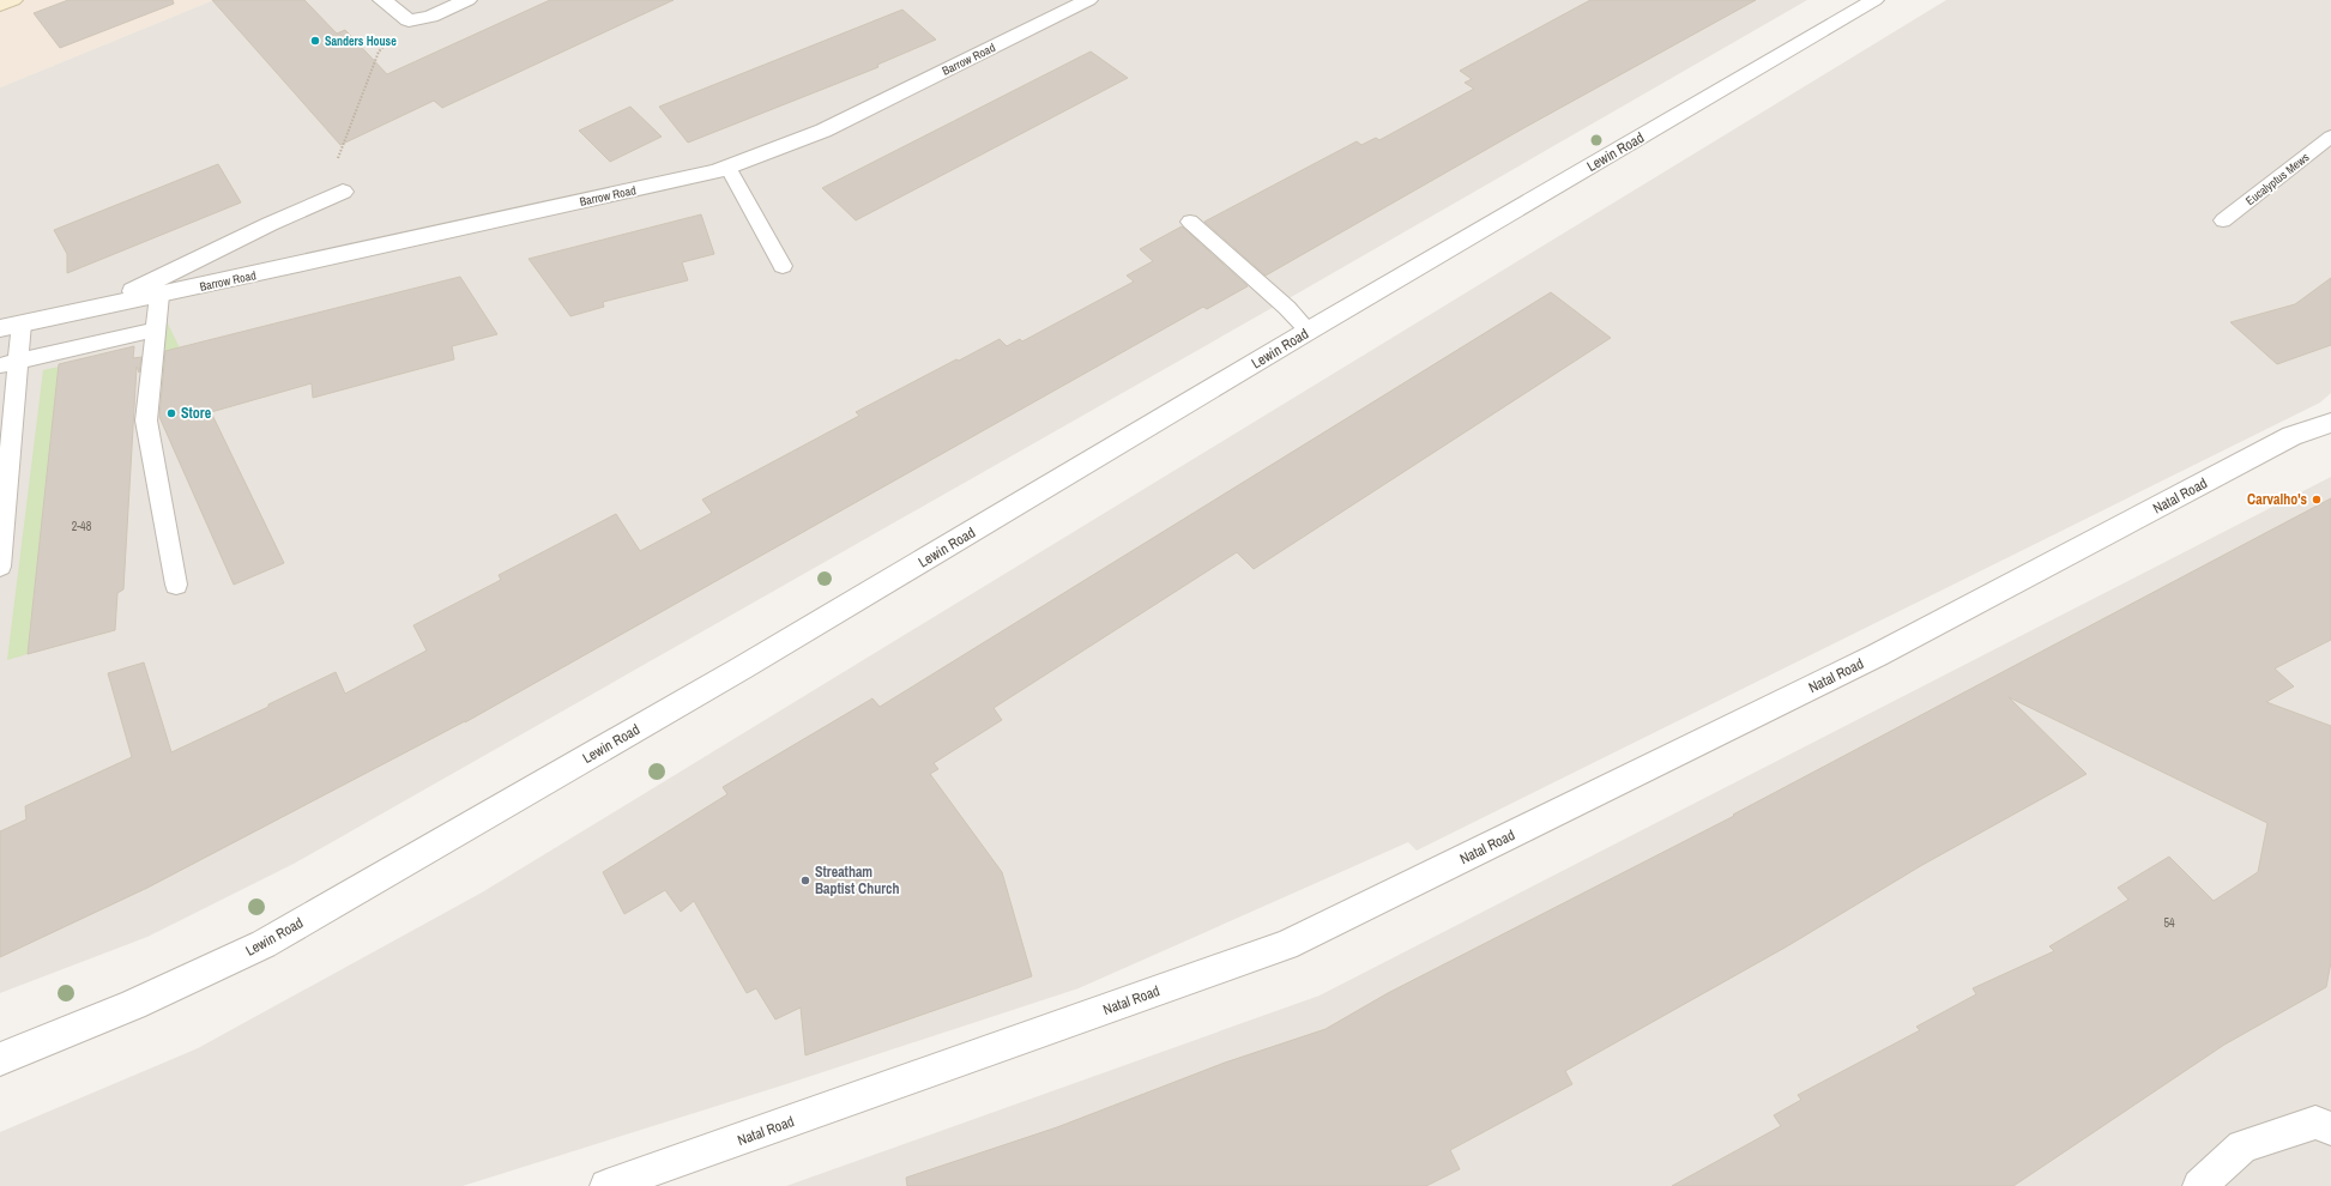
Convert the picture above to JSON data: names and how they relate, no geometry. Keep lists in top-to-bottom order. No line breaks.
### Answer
{"streets":{"street":["Barrow Road","Lewin Road","Natal Road"],"lane":["Eucalyptus Mews"]},"places":["Sanders House","Store","Carvalho's","Streatham Baptist Church"],"house_numbers":["2-48","54"]}
